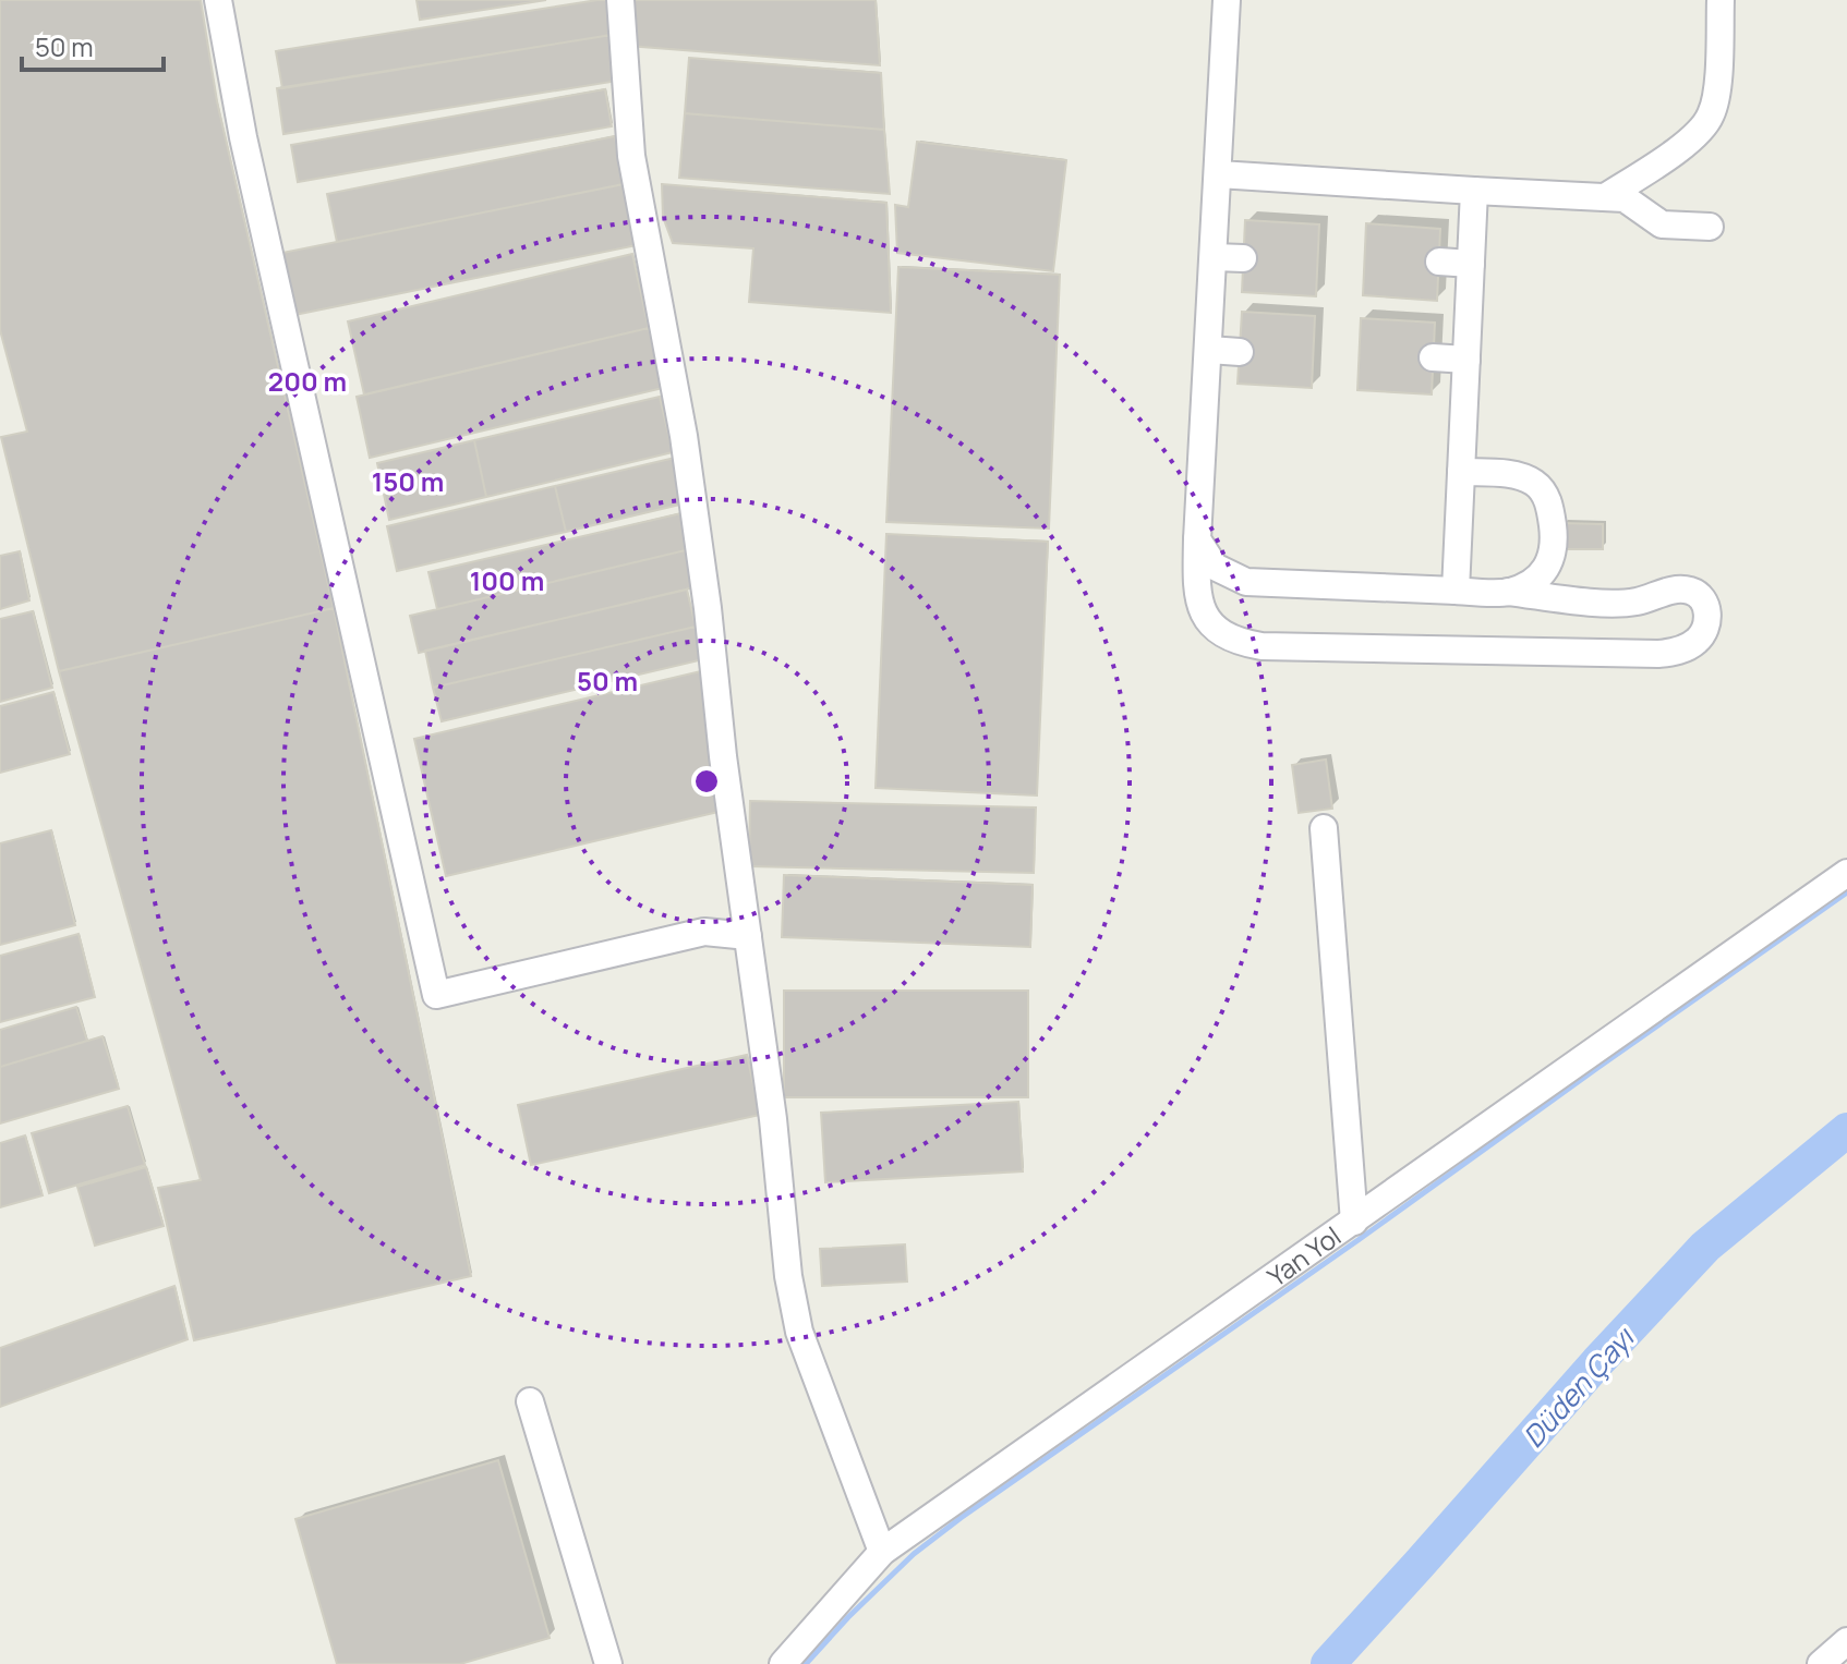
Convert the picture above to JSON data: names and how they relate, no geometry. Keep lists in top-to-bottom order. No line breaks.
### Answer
{"streets":{"street":["Yan Yol"]},"water":["Düden Çayı"],"scale_bar":"50 m","rings":["200 m","150 m","100 m","50 m"]}
